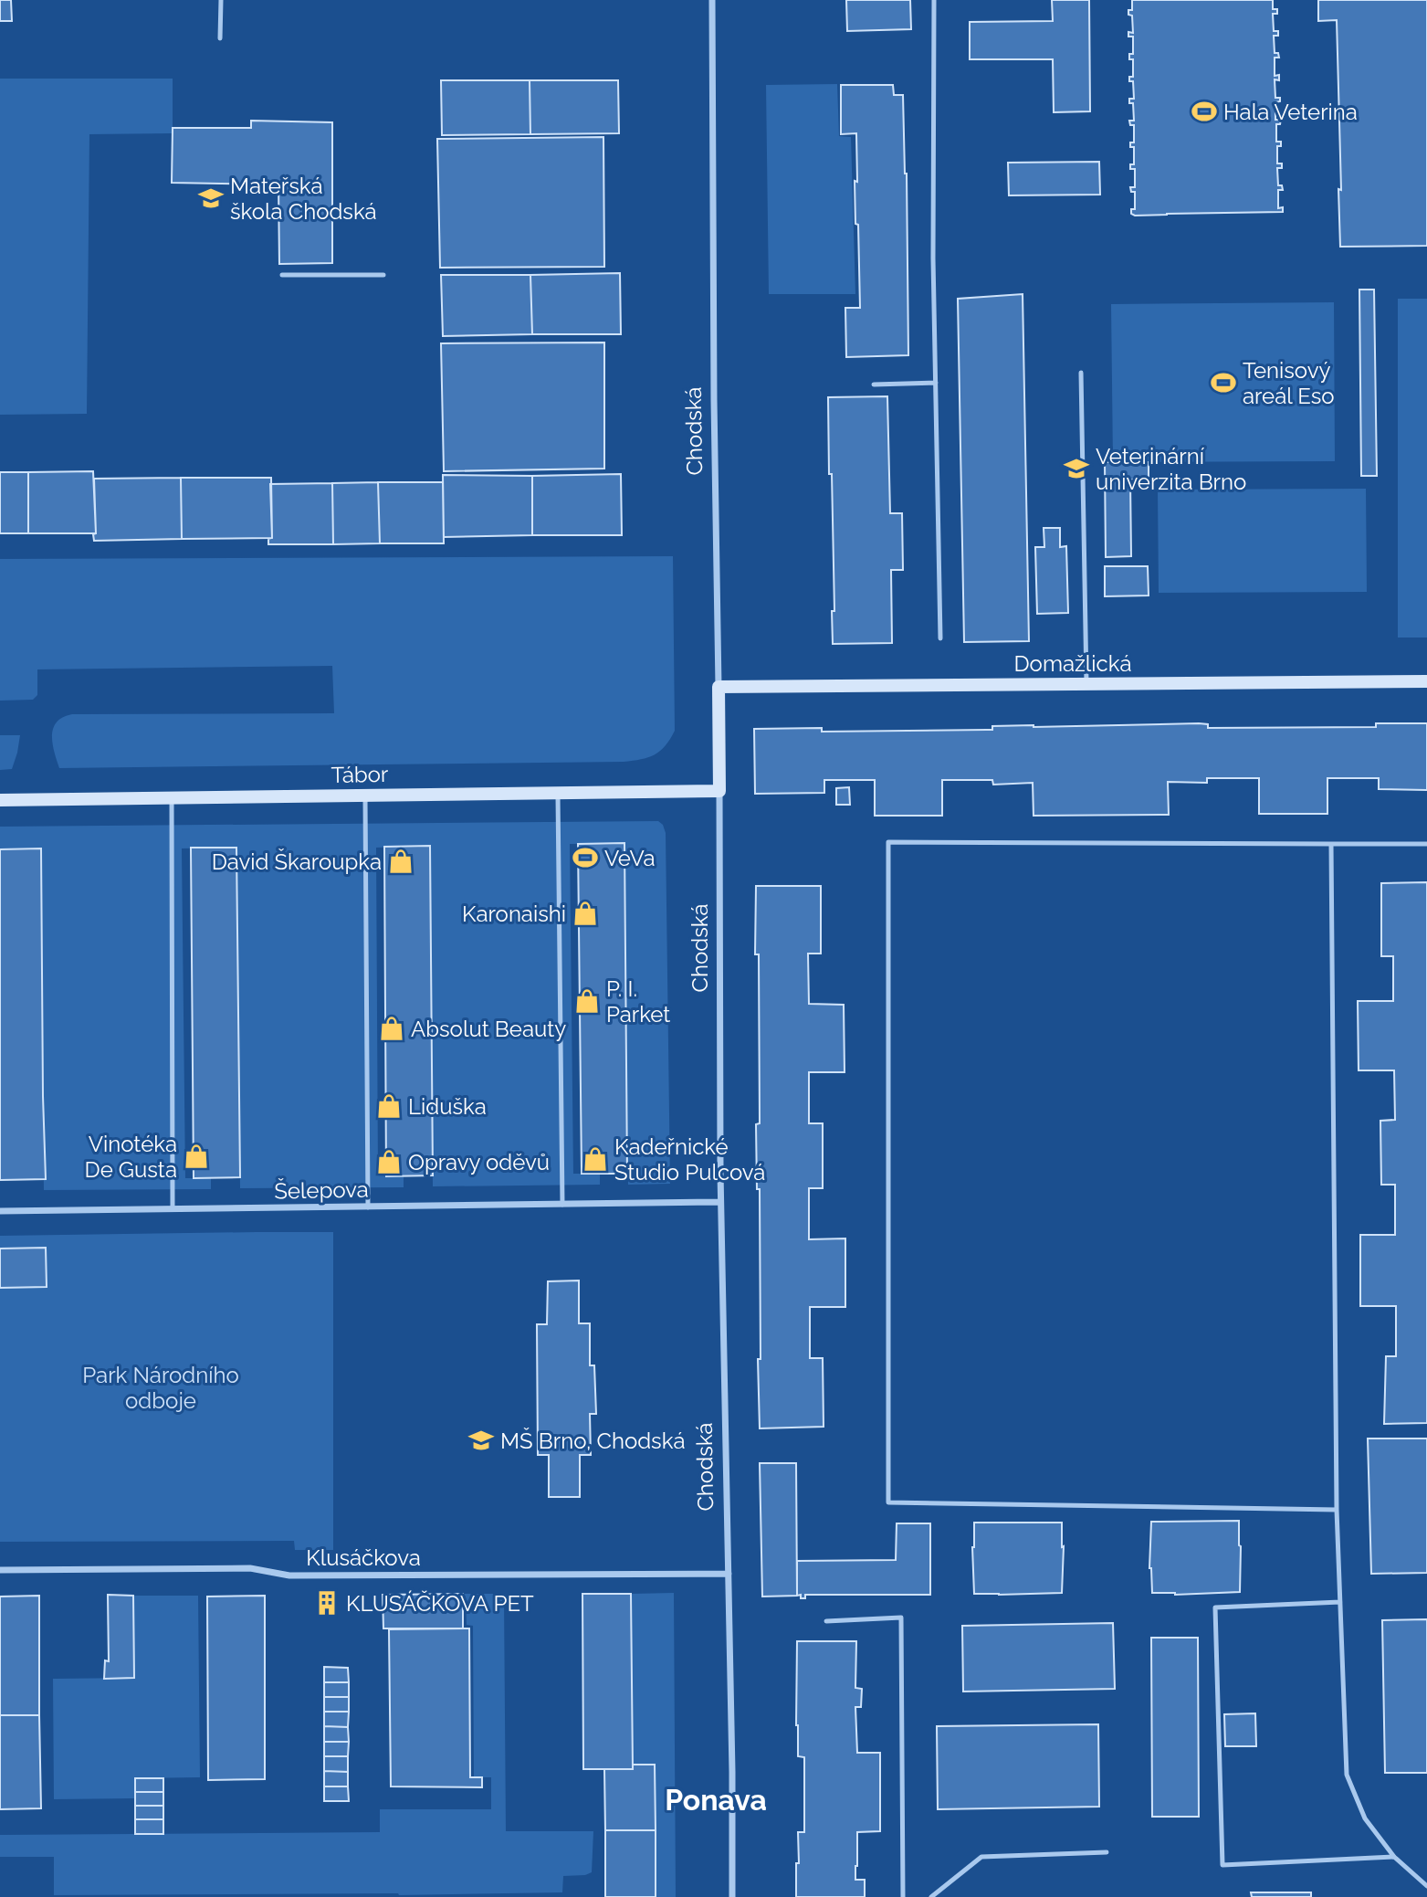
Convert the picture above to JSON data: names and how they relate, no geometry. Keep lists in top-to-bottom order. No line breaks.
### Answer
{"streets":{"street":["Chodská","Domažlická","Tábor","Šelepova","Klusáčkova"]},"crossings":[["Chodská","Domažlická"],["Chodská","Tábor"],["Chodská","Šelepova"],["Chodská","Klusáčkova"]],"districts":["Ponava"],"parks":["Park Národního odboje"],"places":{"sports":["Hala Veterina","Tenisový areál Eso","VeVa"],"school or university":["Mateřská škola Chodská","Veterinární univerzita Brno","MŠ Brno, Chodská"],"shop":["David Škaroupka","Karonaishi","P. I. Parket","Absolut Beauty","Liduška","Vinotéka De Gusta","Kadeřnické Studio Pulcová","Opravy oděvů"],"building":["KLUSÁČKOVA PET"]}}
